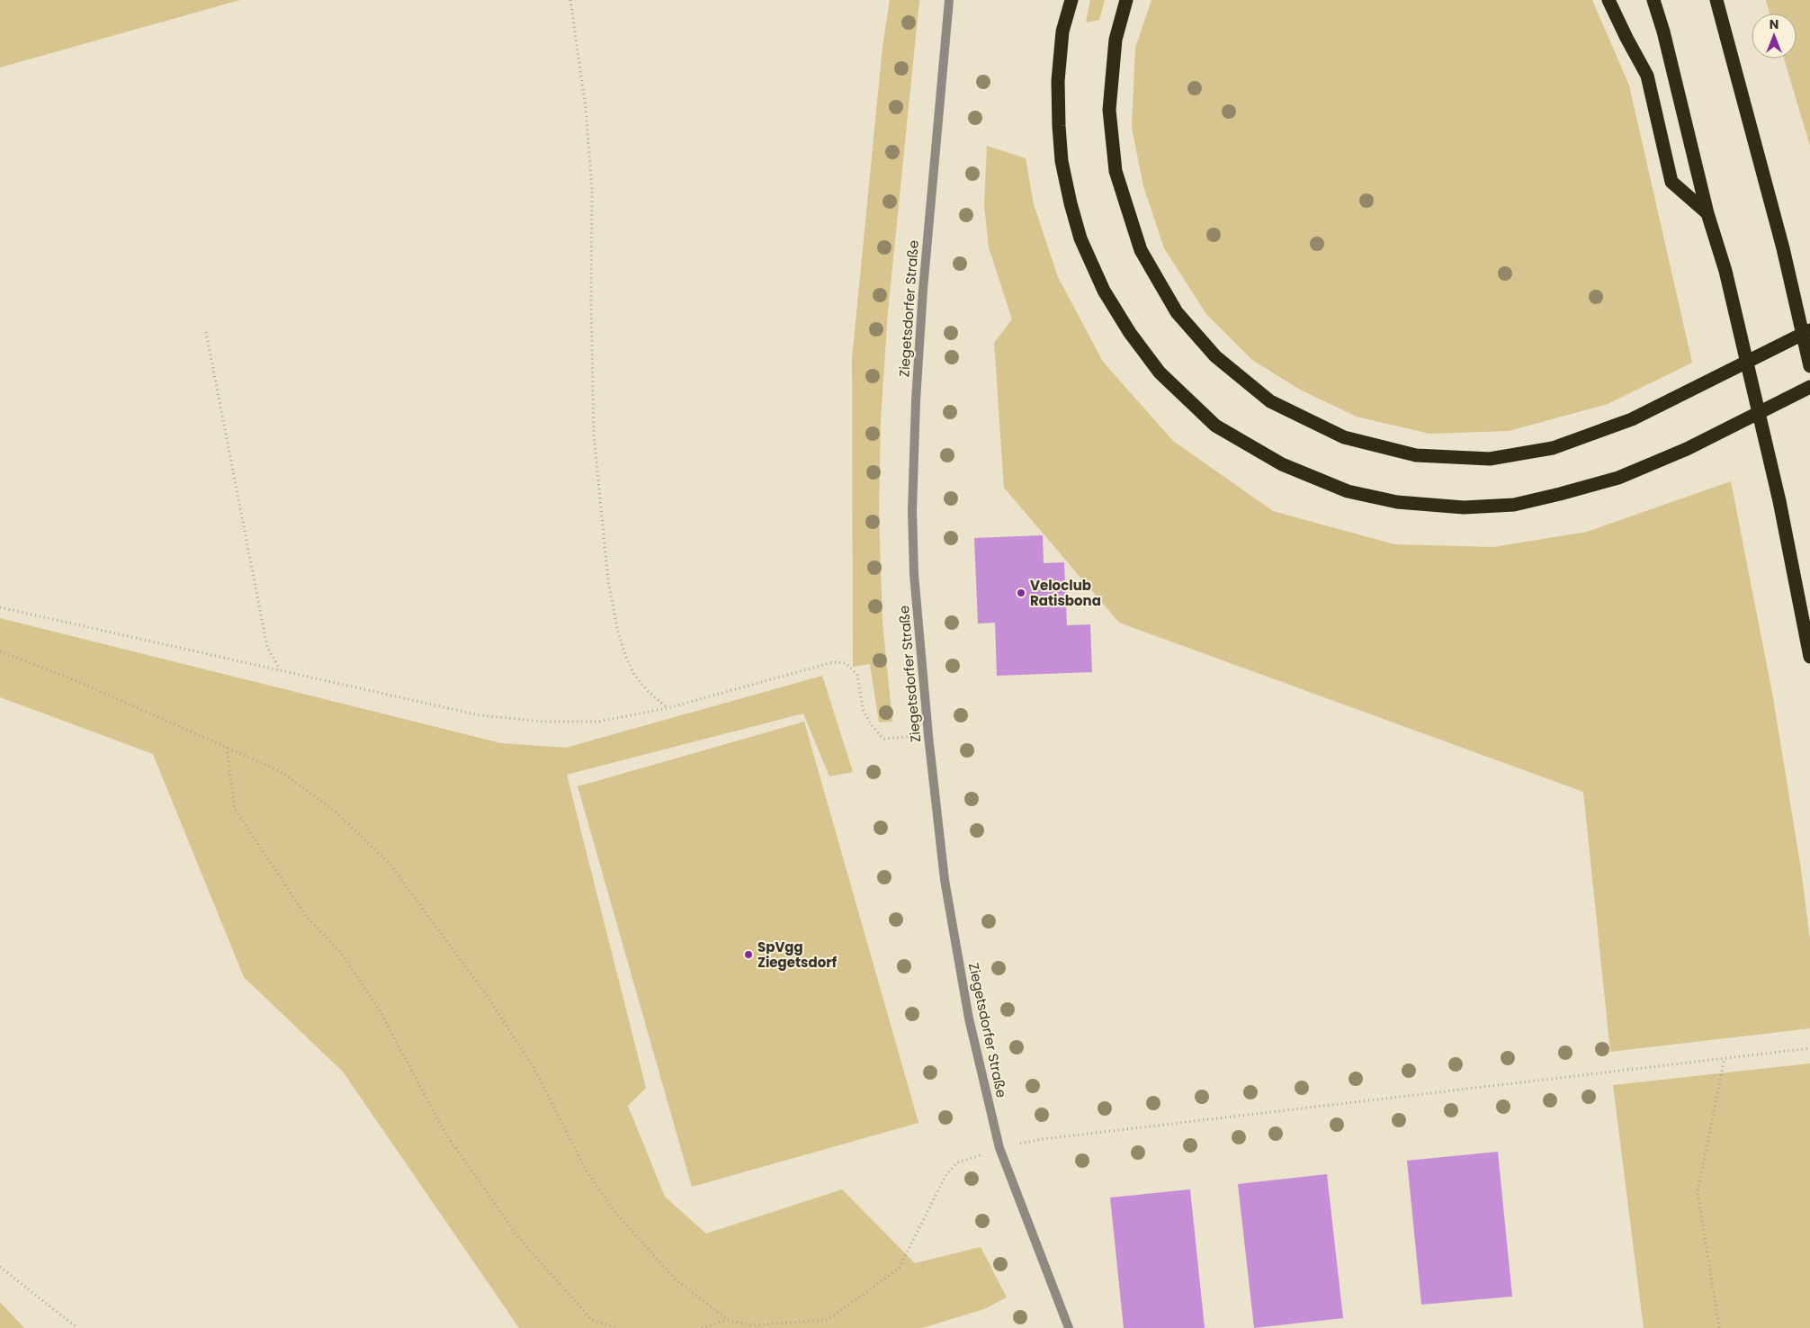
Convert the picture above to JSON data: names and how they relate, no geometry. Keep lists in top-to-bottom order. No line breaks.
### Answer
{"streets":{"street":["Ziegetsdorfer Straße"]},"places":["Veloclub Ratisbona","SpVgg Ziegetsdorf"],"north":"top"}
